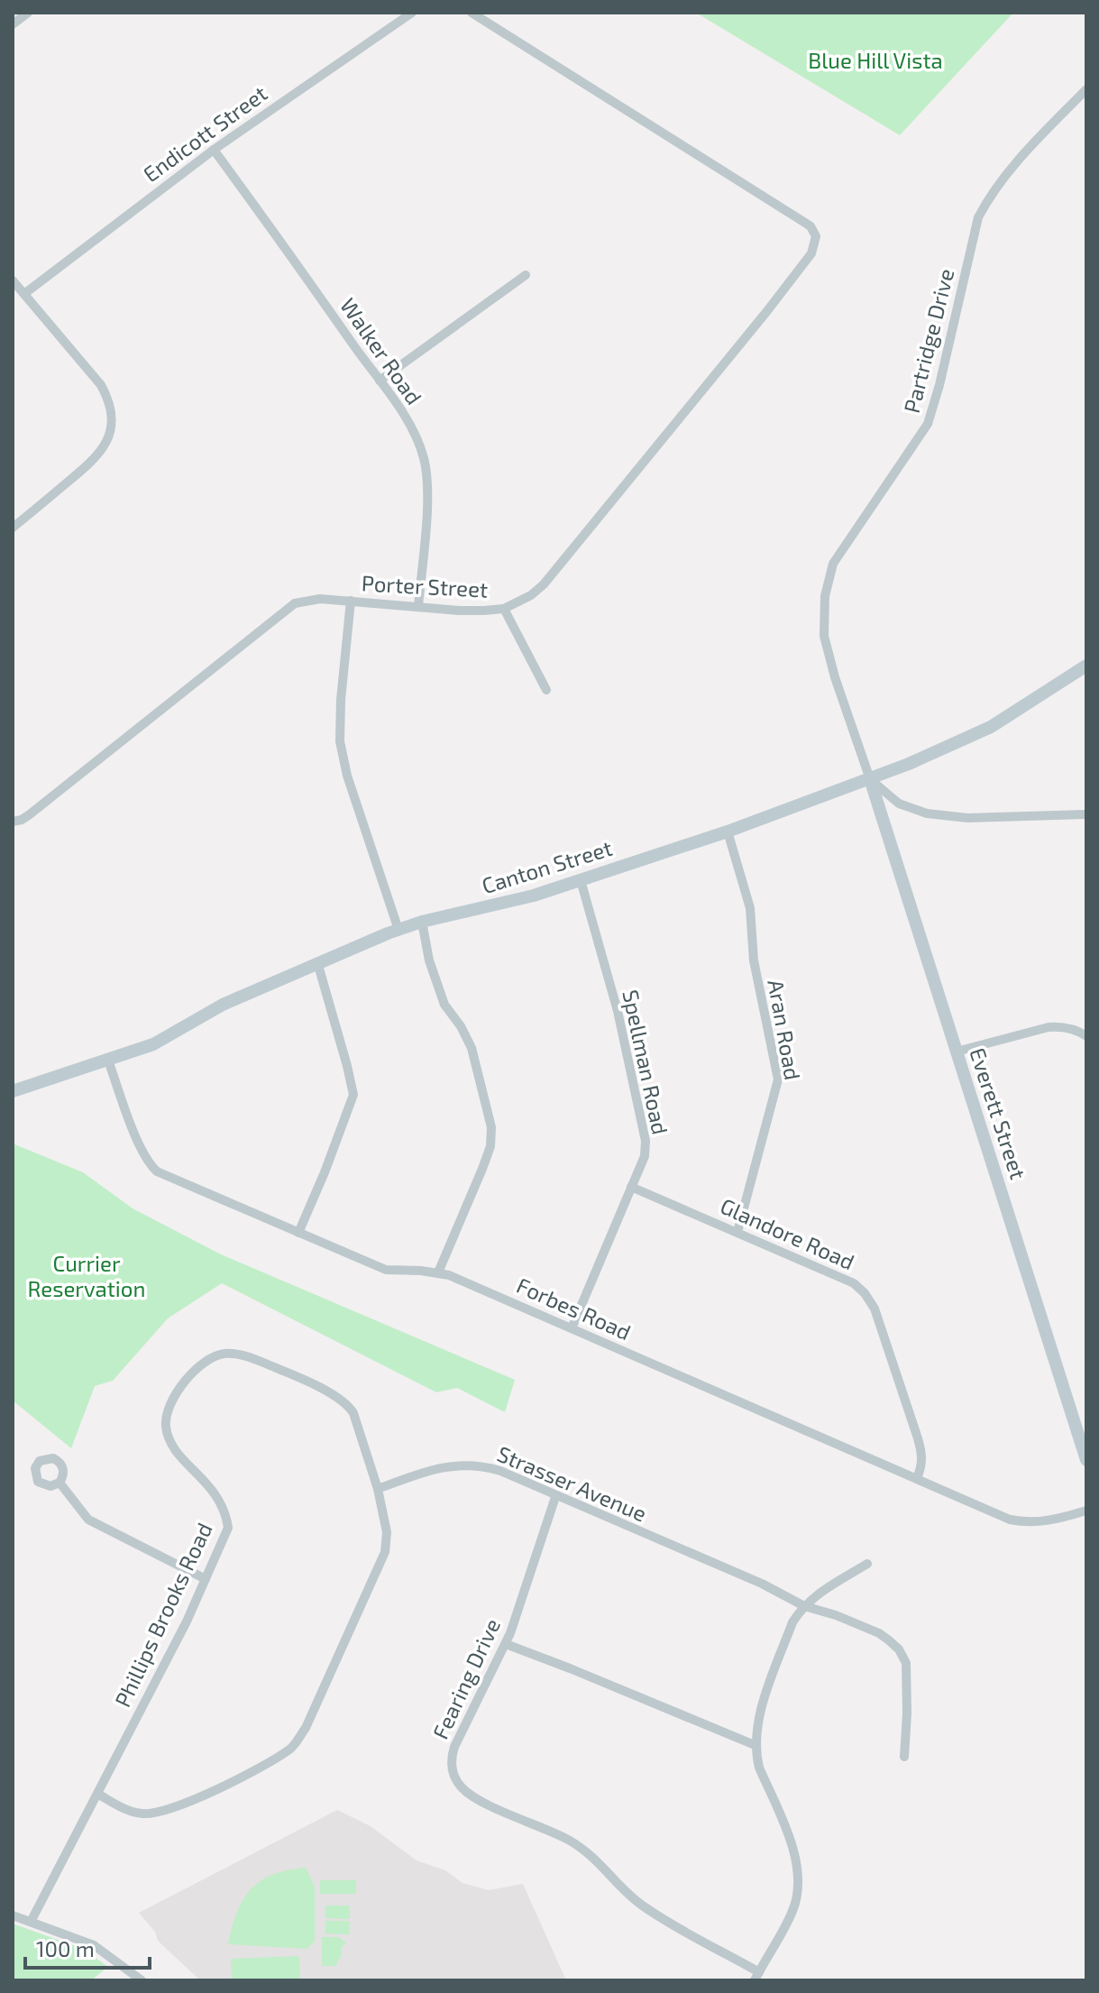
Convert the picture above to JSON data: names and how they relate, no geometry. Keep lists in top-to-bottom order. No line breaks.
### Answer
{"streets":{"main road":["Canton Street","Everett Street"],"street":["Endicott Street","Partridge Drive","Walker Road","Porter Street","Aran Road","Spellman Road","Glandore Road","Forbes Road","Strasser Avenue","Phillips Brooks Road","Fearing Drive"]},"crossings":[["Endicott Street","Walker Road"],["Partridge Drive","Canton Street"],["Partridge Drive","Everett Street"],["Walker Road","Porter Street"],["Canton Street","Aran Road"],["Canton Street","Spellman Road"],["Canton Street","Everett Street"],["Canton Street","Forbes Road"],["Aran Road","Glandore Road"],["Spellman Road","Glandore Road"],["Spellman Road","Forbes Road"],["Glandore Road","Forbes Road"],["Strasser Avenue","Phillips Brooks Road"],["Strasser Avenue","Fearing Drive"]],"parks":["Blue Hill Vista","Currier Reservation"],"scale_bar":"100 m"}
